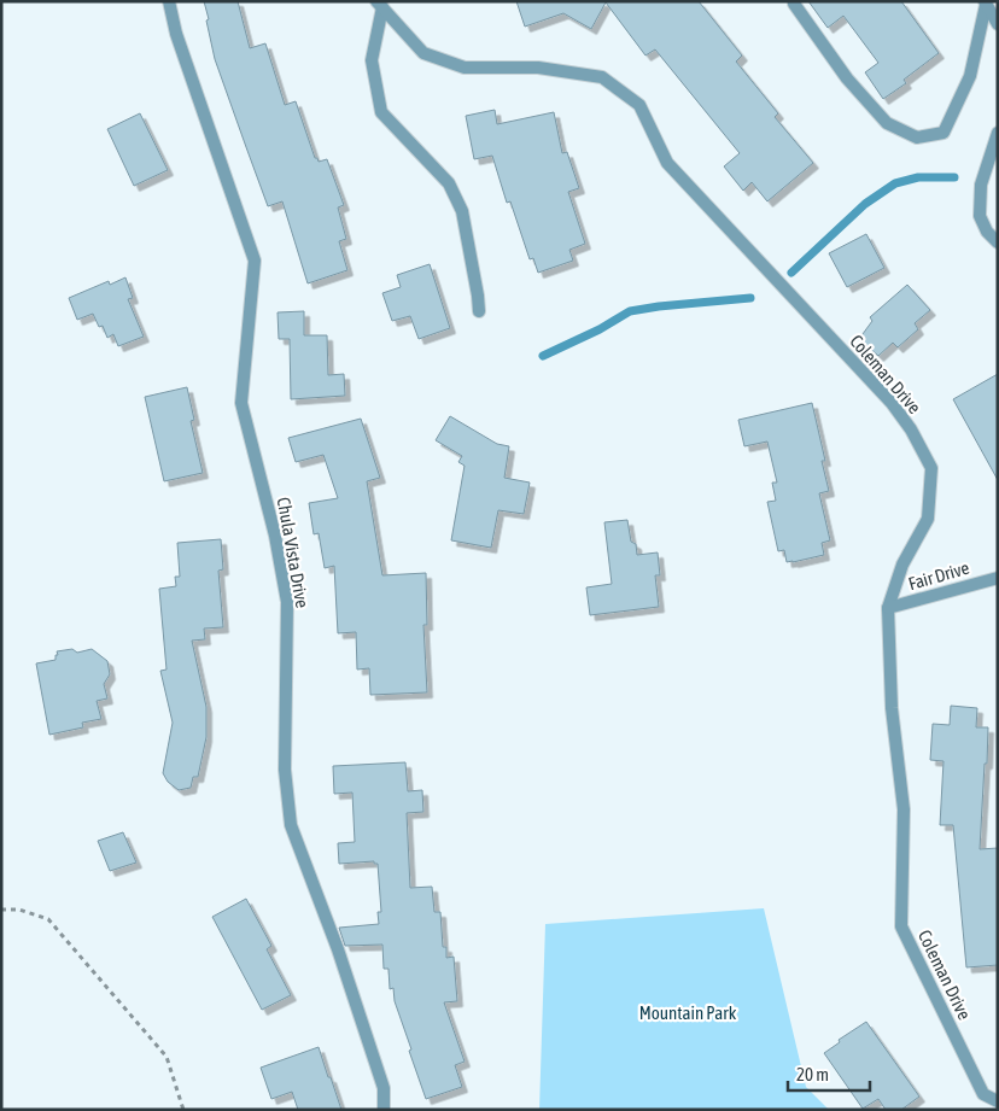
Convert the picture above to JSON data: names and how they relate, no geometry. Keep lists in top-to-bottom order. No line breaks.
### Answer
{"streets":{"street":["Coleman Drive","Chula Vista Drive","Fair Drive"]},"crossings":[["Coleman Drive","Fair Drive"]],"parks":["Mountain Park"],"scale_bar":"20 m"}
